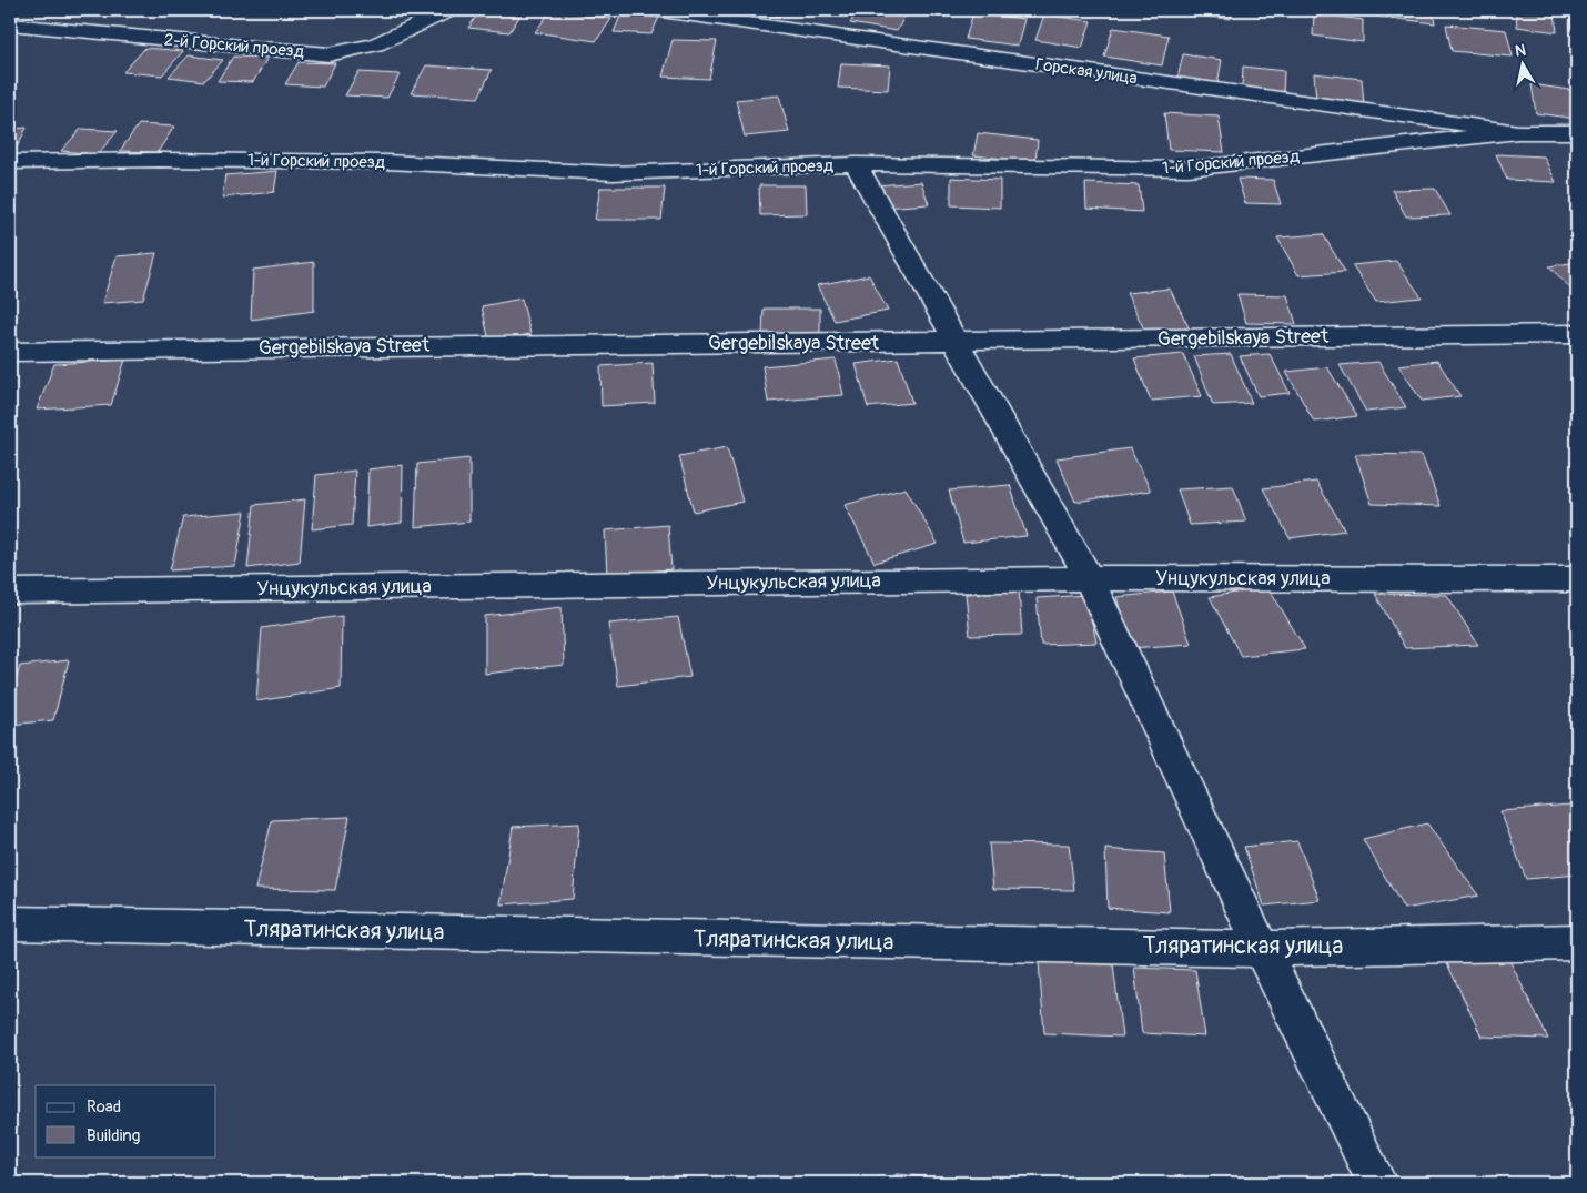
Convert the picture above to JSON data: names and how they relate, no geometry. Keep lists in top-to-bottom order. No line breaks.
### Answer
{"streets":{"street":["2-й Горский проезд","Горская улица","1-й Горский проезд","Gergebilskaya Street","Унцукульская улица","Тляратинская улица"]},"crossings":[["Горская улица","1-й Горский проезд"]],"legend":["Road","Building"],"north":"top"}
